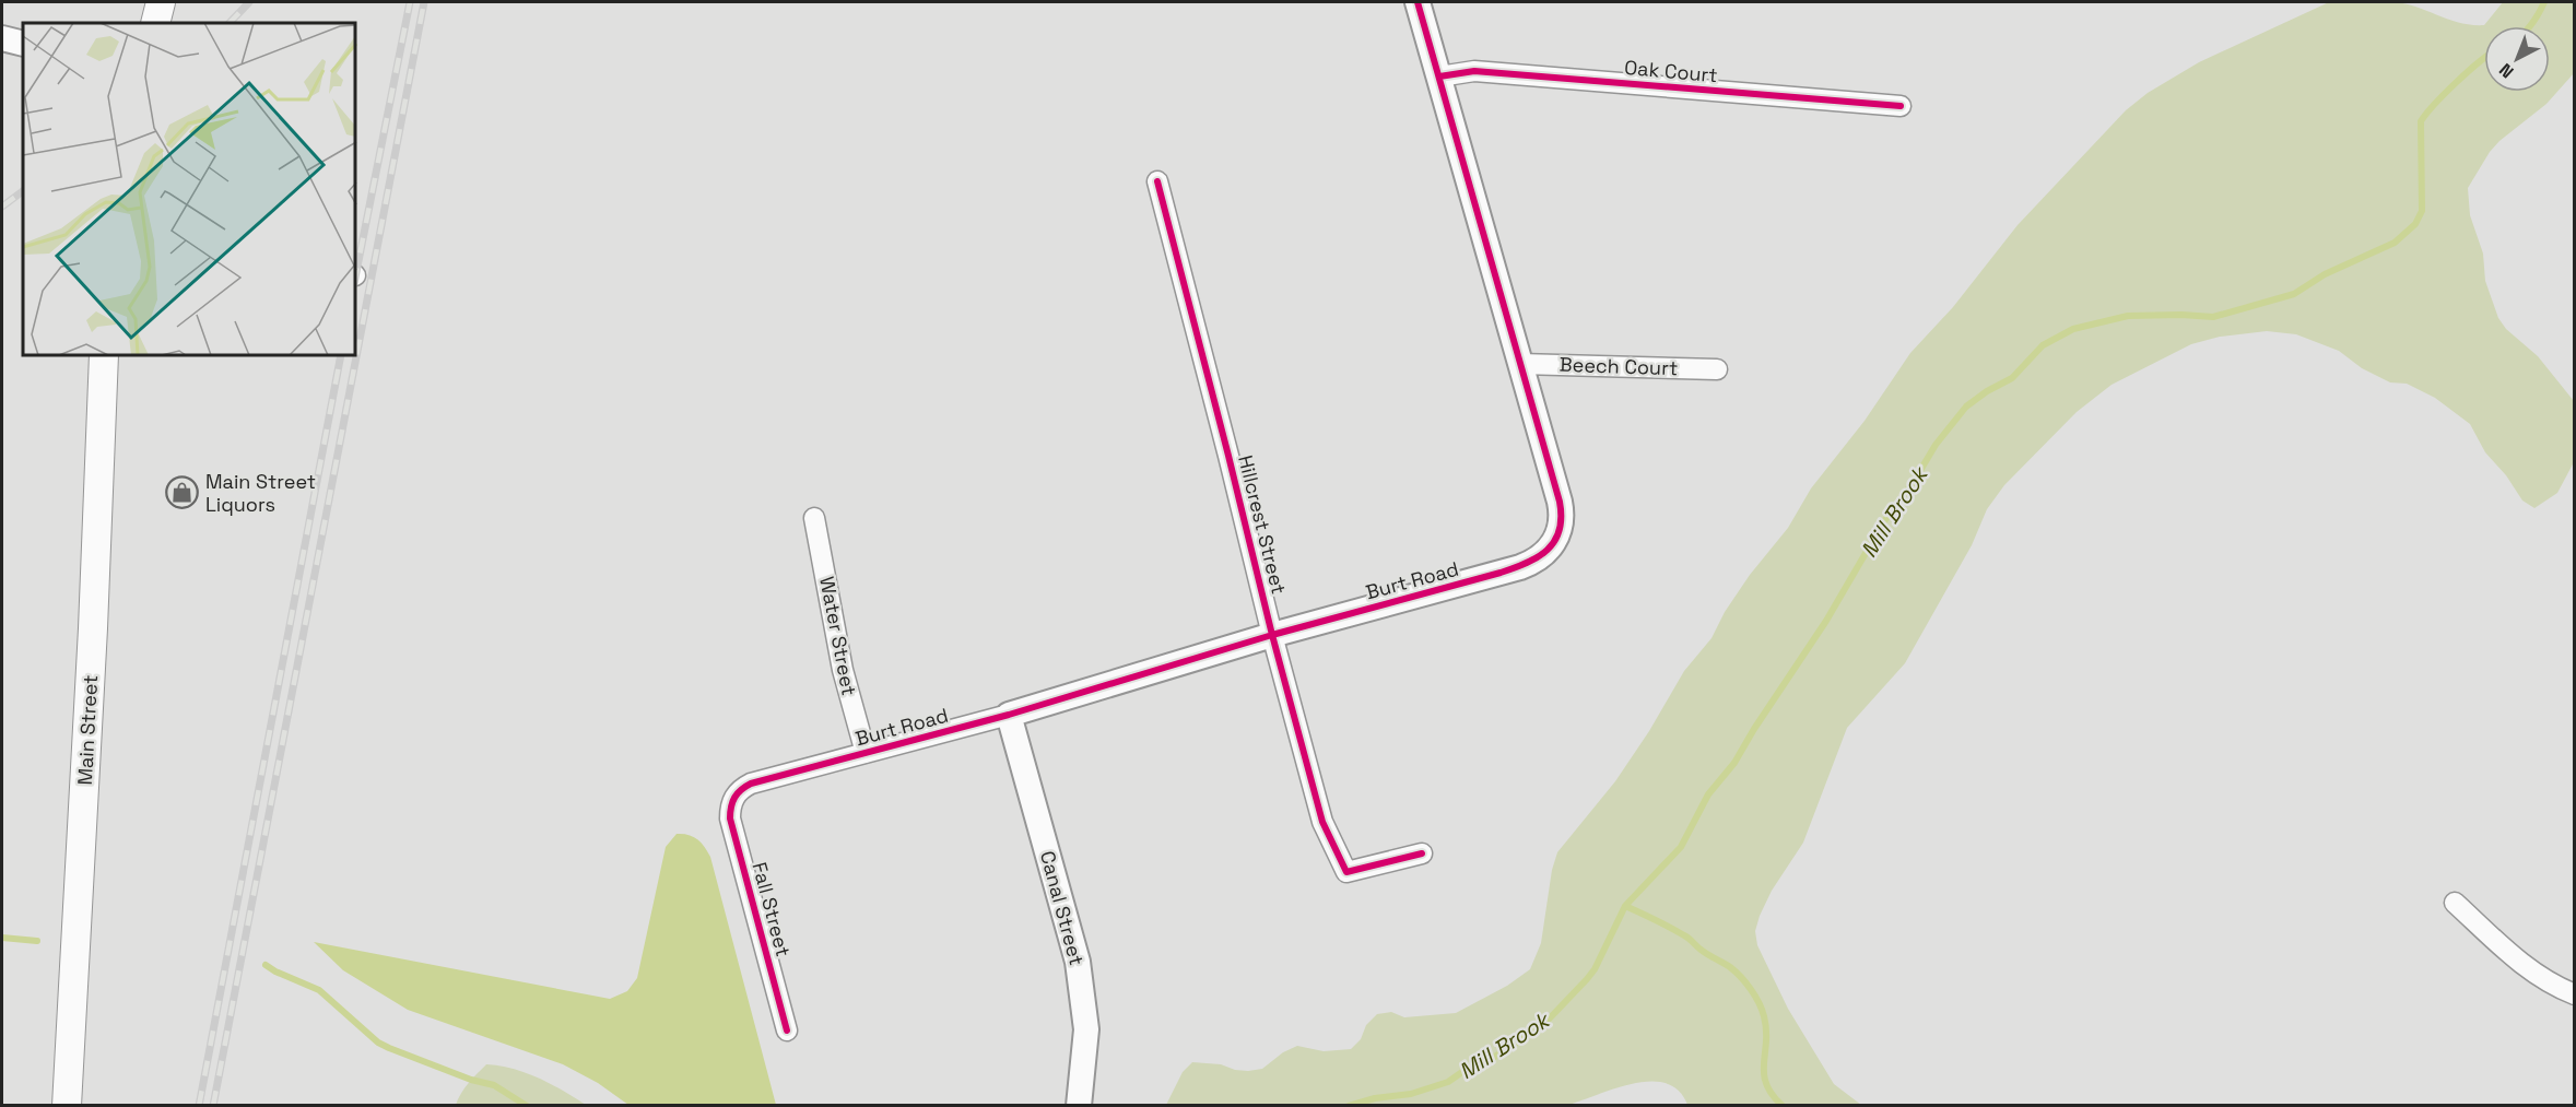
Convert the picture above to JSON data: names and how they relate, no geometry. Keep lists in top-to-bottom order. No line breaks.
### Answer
{"streets":{"main road":["Main Street"],"street":["Oak Court","Beech Court","Hillcrest Street","Burt Road","Water Street","Canal Street","Fall Street"]},"crossings":[["Oak Court","Burt Road"],["Beech Court","Burt Road"],["Hillcrest Street","Burt Road"],["Burt Road","Water Street"],["Burt Road","Canal Street"],["Burt Road","Fall Street"]],"water":["Mill Brook"],"places":{"shop":["Main Street Liquors"]},"north":"bottom left"}
